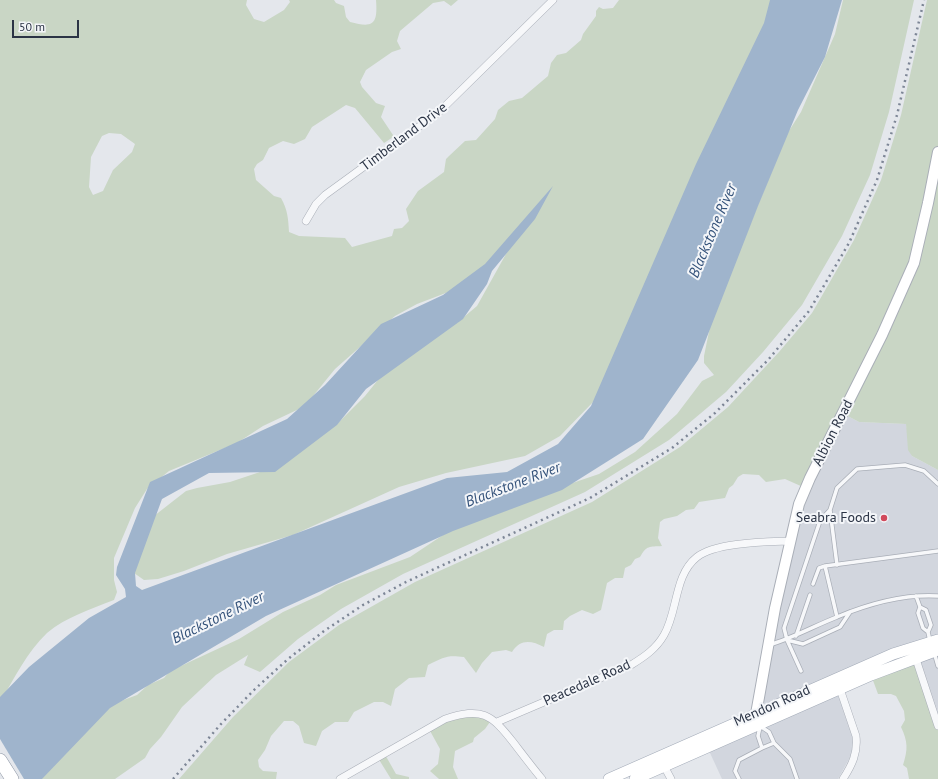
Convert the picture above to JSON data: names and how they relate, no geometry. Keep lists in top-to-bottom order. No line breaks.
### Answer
{"streets":{"main road":["Mendon Road"],"street":["Timberland Drive","Albion Road","Peacedale Road"]},"crossings":[["Albion Road","Peacedale Road"],["Albion Road","Mendon Road"]],"water":["Blackstone River"],"places":["Seabra Foods"],"scale_bar":"50 m"}
